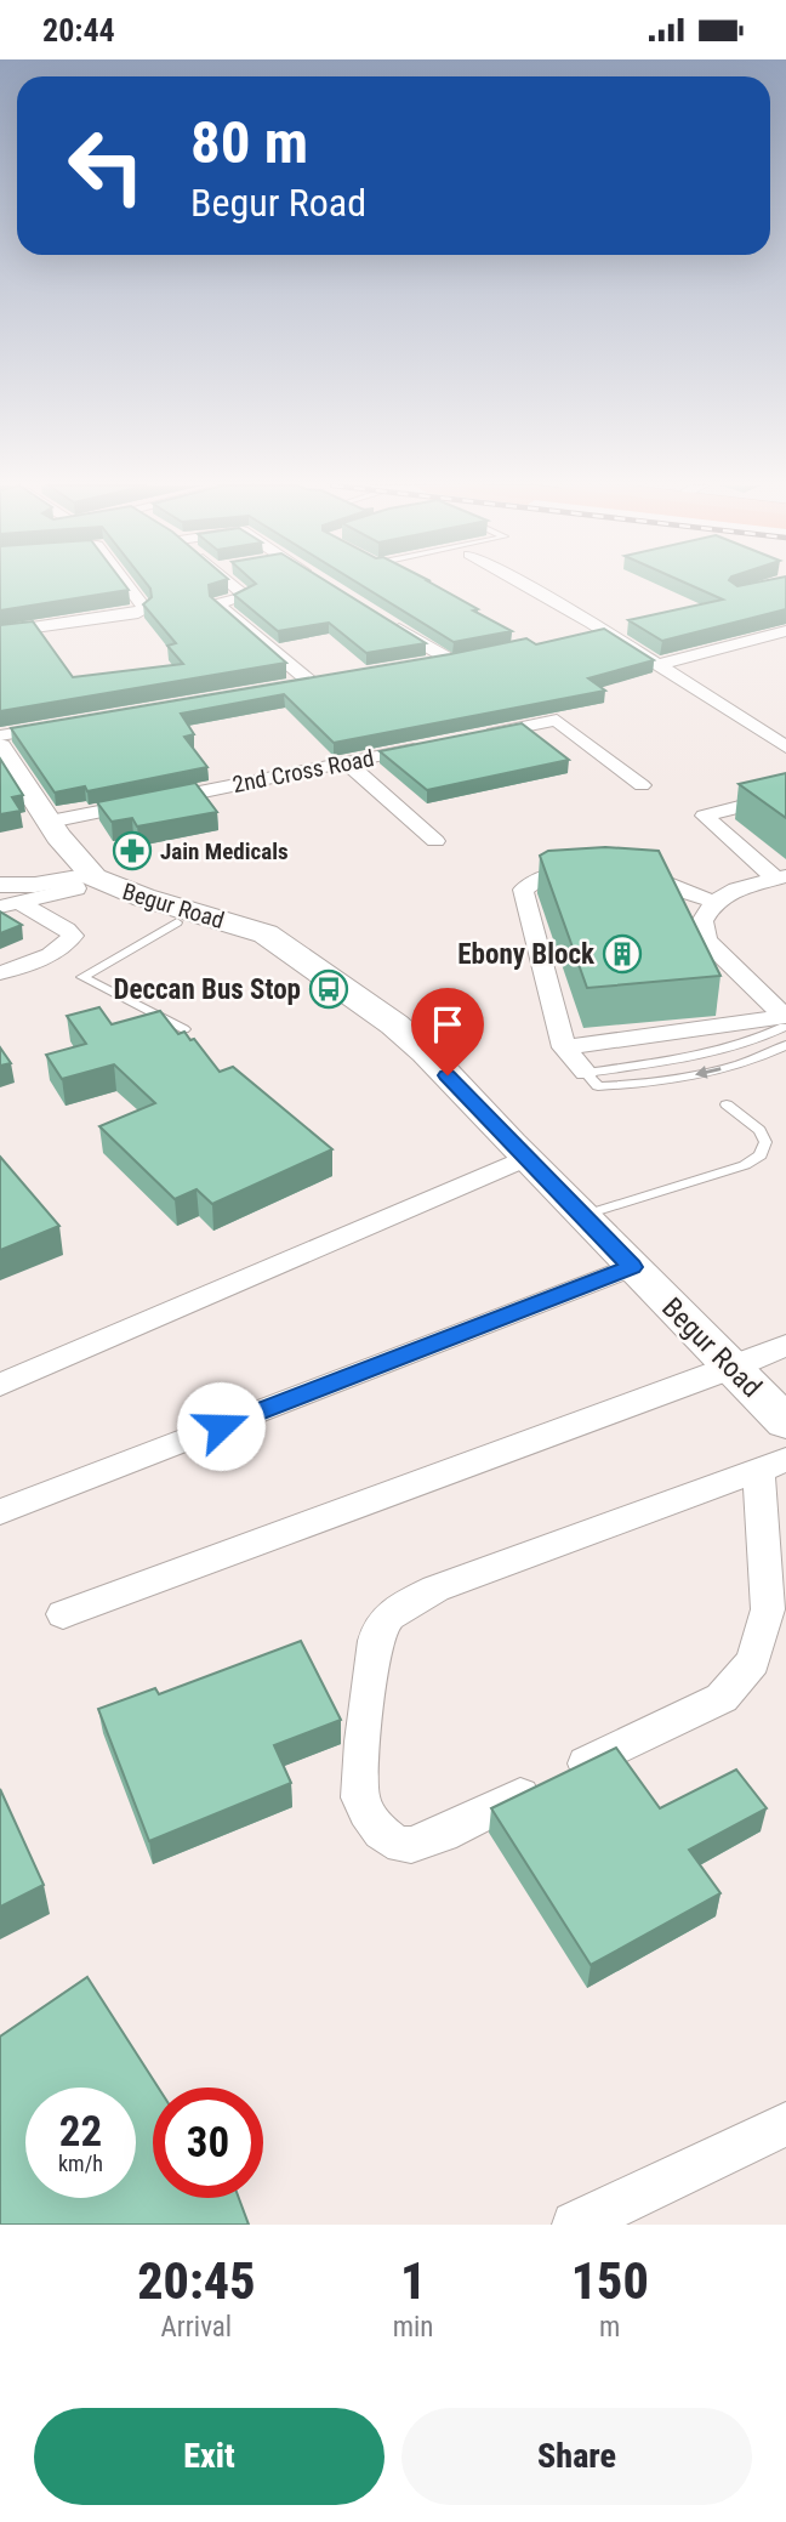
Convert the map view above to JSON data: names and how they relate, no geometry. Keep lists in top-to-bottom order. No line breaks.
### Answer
{"streets":{"main road":["Begur Road"],"street":["2nd Cross Road"]},"crossings":[["2nd Cross Road","Begur Road"]],"places":{"pharmacy":["Jain Medicals"],"building":["Ebony Block"],"bus stop":["Deccan Bus Stop"]},"page":{"status":"20:44","turn":["80 m","Begur Road"],"speed":"22 km/h","limit":"30","eta":["20:45","Arrival","1","min","150","m"],"buttons":["Exit","Share"]}}
